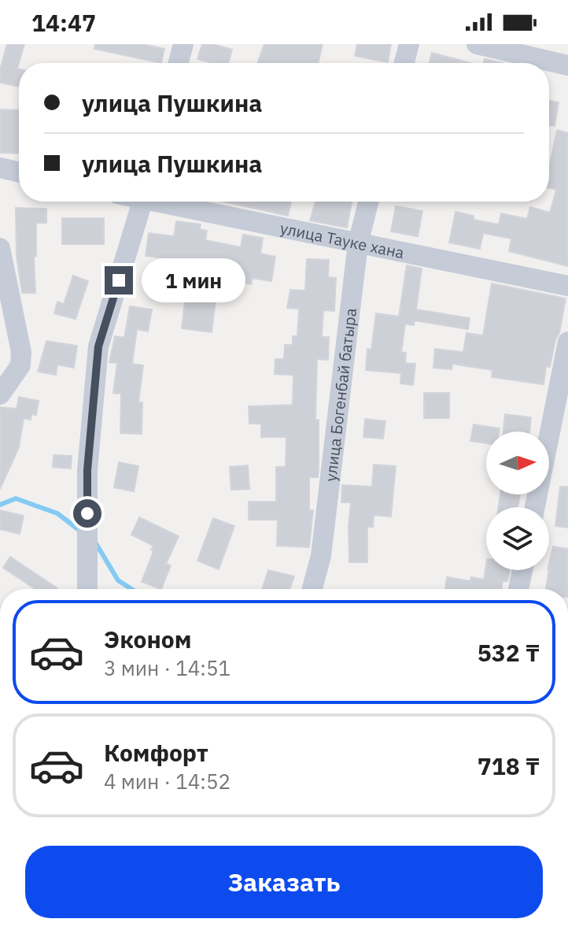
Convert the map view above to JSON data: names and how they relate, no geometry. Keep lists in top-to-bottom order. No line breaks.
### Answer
{"streets":{"street":["улица Тауке хана","улица Богенбай батыра"]},"crossings":[["улица Тауке хана","улица Богенбай батыра"]],"north":"right","page":{"status":"14:47","banner":["улица Пушкина","улица Пушкина"],"bubble":"1 мин","list":[{"name":"Эконом","note":"3 мин · 14:51","value":"532 ₸"},{"name":"Комфорт","note":"4 мин · 14:52","value":"718 ₸"}],"buttons":"Заказать"}}
